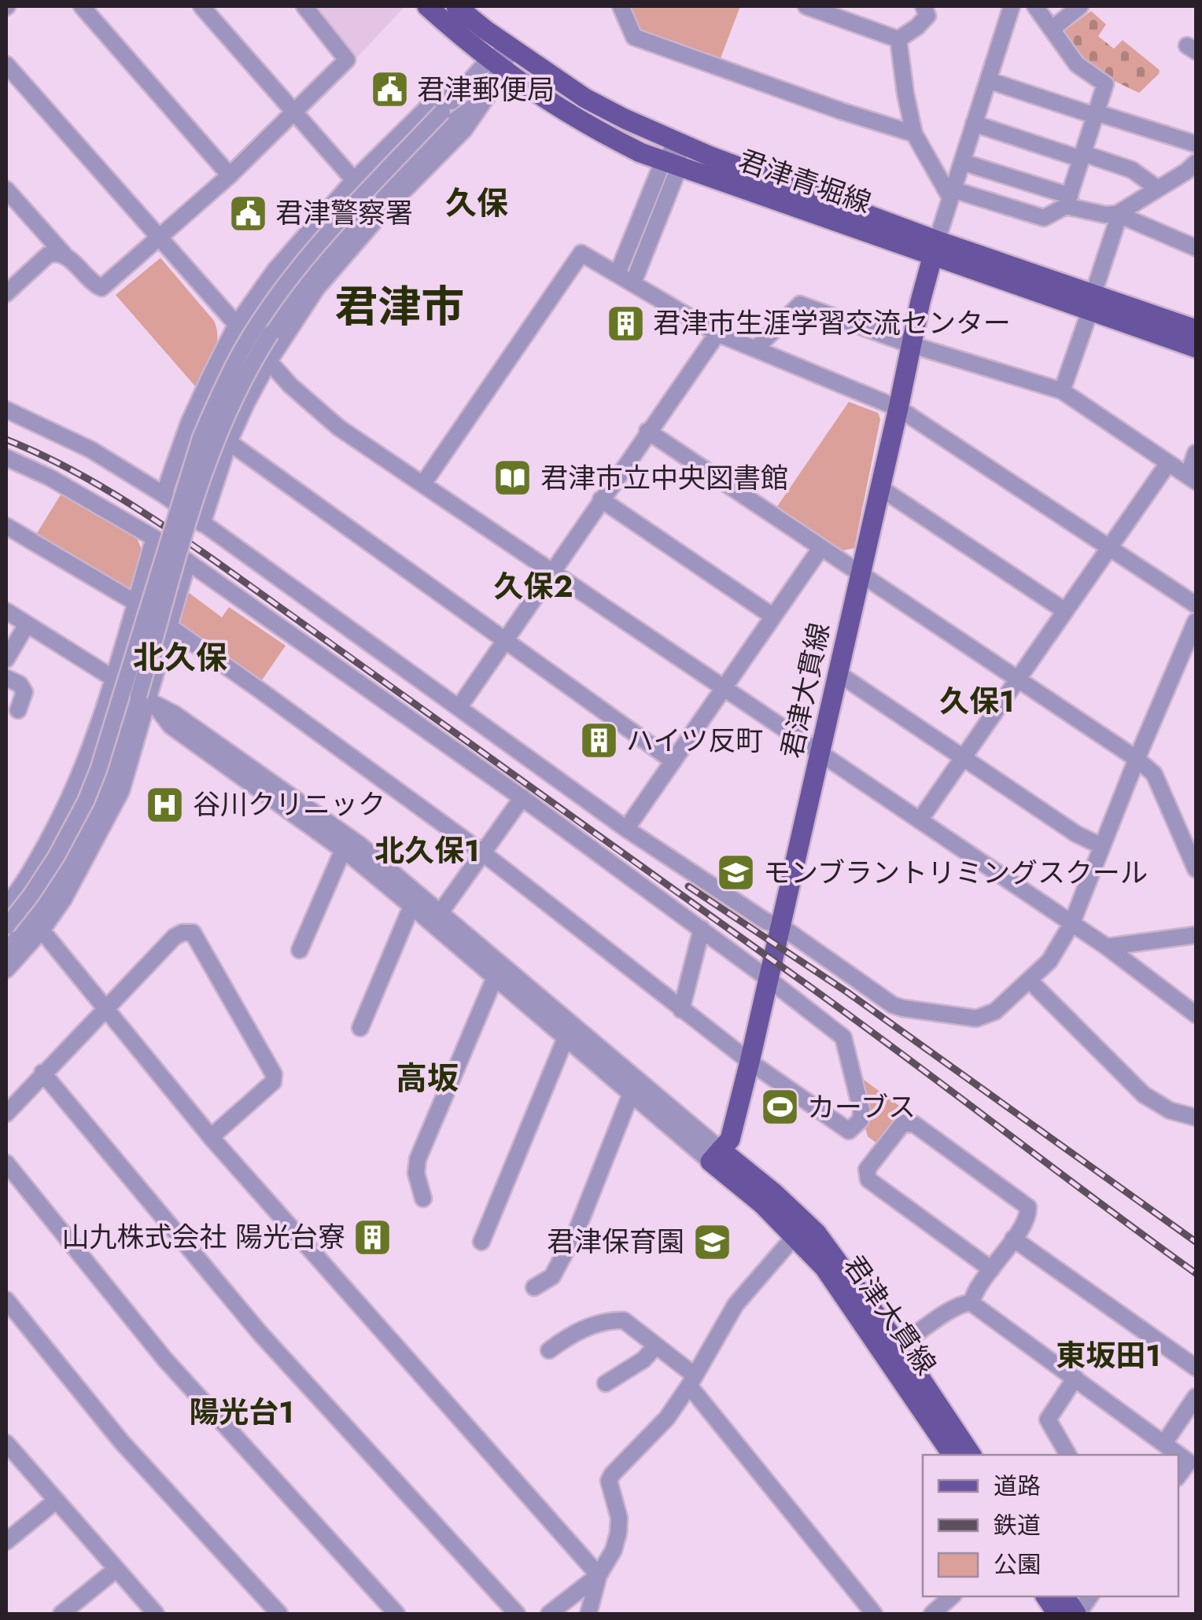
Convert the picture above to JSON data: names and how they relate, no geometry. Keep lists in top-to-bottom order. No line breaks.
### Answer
{"streets":{"main road":["君津青堀線","君津大貫線"]},"crossings":[["君津青堀線","君津大貫線"]],"districts":["久保","君津市","久保2","北久保","久保1","北久保1","高坂","東坂田1","陽光台1"],"places":{"public building":["君津郵便局","君津警察署"],"building":["君津市生涯学習交流センター","ハイツ反町","山九株式会社 陽光台寮"],"library":["君津市立中央図書館"],"hospital":["谷川クリニック"],"school or university":["モンブラントリミングスクール","君津保育園"],"sports":["カーブス"]},"legend":["道路","鉄道","公園"]}
